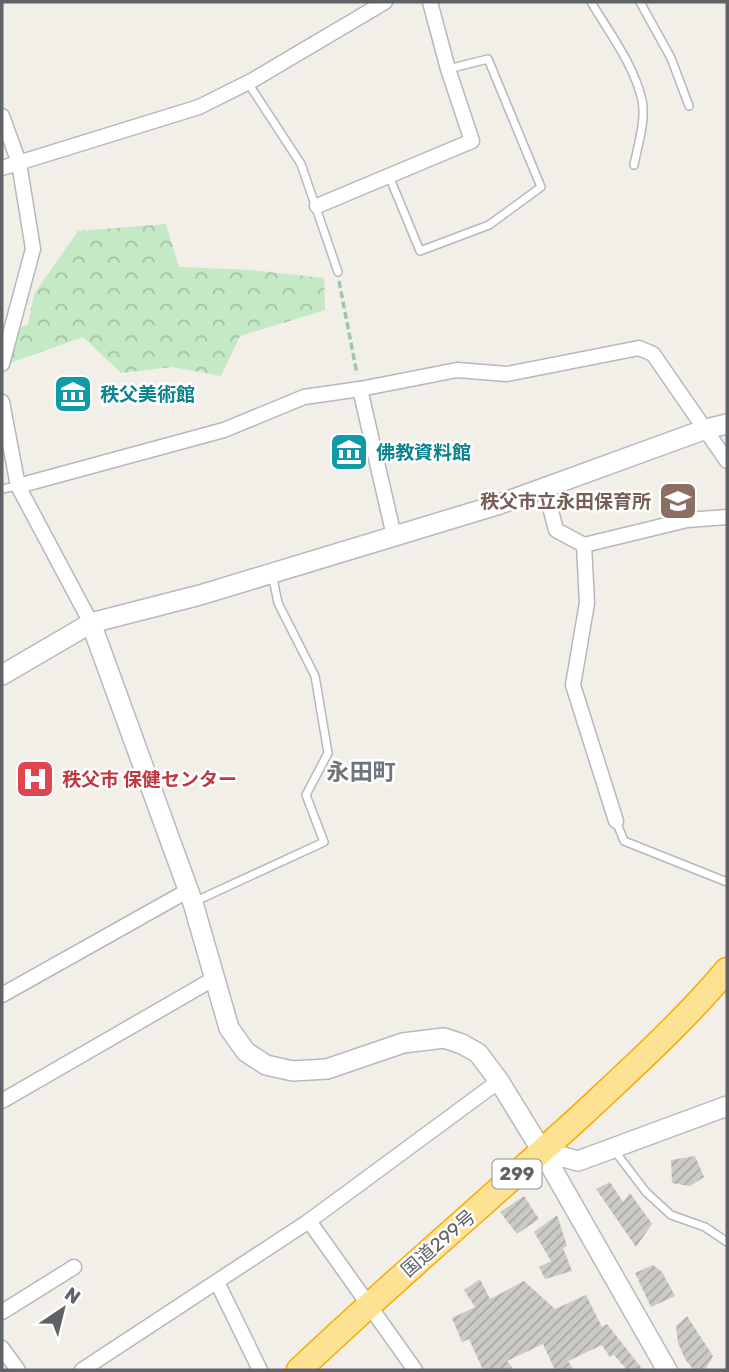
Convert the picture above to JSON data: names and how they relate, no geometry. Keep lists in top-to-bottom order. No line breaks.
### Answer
{"streets":{"highway":["299","国道299号"]},"districts":["永田町"],"places":{"museum":["秩父美術館","佛教資料館"],"school or university":["秩父市立永田保育所"],"hospital":["秩父市 保健センター"]},"north":"top right"}
